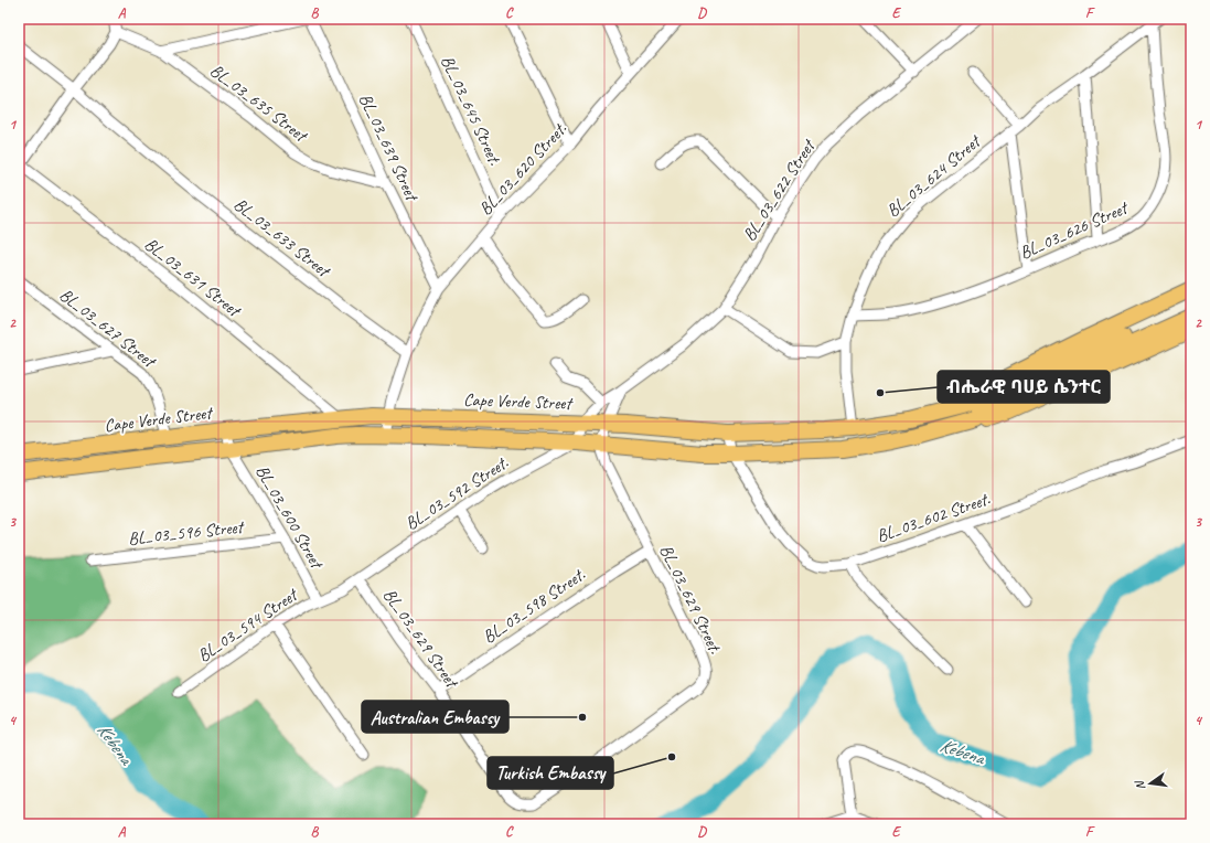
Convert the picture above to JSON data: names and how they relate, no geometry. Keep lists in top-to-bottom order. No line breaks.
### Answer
{"streets":{"main road":["Cape Verde Street"],"street":["BL_03_635 Street","BL_03_645 Street.","BL_03_639 Street","BL_03_620 Street.","BL_03_624 Street","BL_03_622 Street","BL_03_626 Street","BL_03_633 Street","BL_03_631 Street","BL_03_627 Street","BL_03_592 Street.","BL_03_600 Street","BL_03_602 Street.","BL_03_596 Street","BL_03_629 Street.","BL_03_598 Street.","BL_03_594 Street","BL_03_629 Street"]},"crossings":[["BL_03_635 Street","BL_03_639 Street"],["BL_03_645 Street.","BL_03_620 Street."],["BL_03_639 Street","BL_03_620 Street."],["BL_03_620 Street.","BL_03_633 Street"],["BL_03_624 Street","BL_03_626 Street"],["BL_03_624 Street","Cape Verde Street"],["BL_03_622 Street","Cape Verde Street"],["BL_03_631 Street","Cape Verde Street"],["BL_03_627 Street","Cape Verde Street"],["Cape Verde Street","BL_03_592 Street."],["Cape Verde Street","BL_03_600 Street"],["Cape Verde Street","BL_03_602 Street."],["Cape Verde Street","BL_03_629 Street."],["BL_03_592 Street.","BL_03_594 Street"],["BL_03_592 Street.","BL_03_629 Street"],["BL_03_600 Street","BL_03_596 Street"],["BL_03_600 Street","BL_03_594 Street"],["BL_03_629 Street.","BL_03_598 Street."],["BL_03_629 Street.","BL_03_629 Street"],["BL_03_598 Street.","BL_03_629 Street"],["BL_03_594 Street","BL_03_629 Street"]],"water":["Kebena"],"places":["ብሔራዊ ባሀይ ሴንተር","Australian Embassy","Turkish Embassy"],"north":"left","grid":{"columns":["A","B","C","D","E","F"],"rows":["1","2","3","4"]}}
